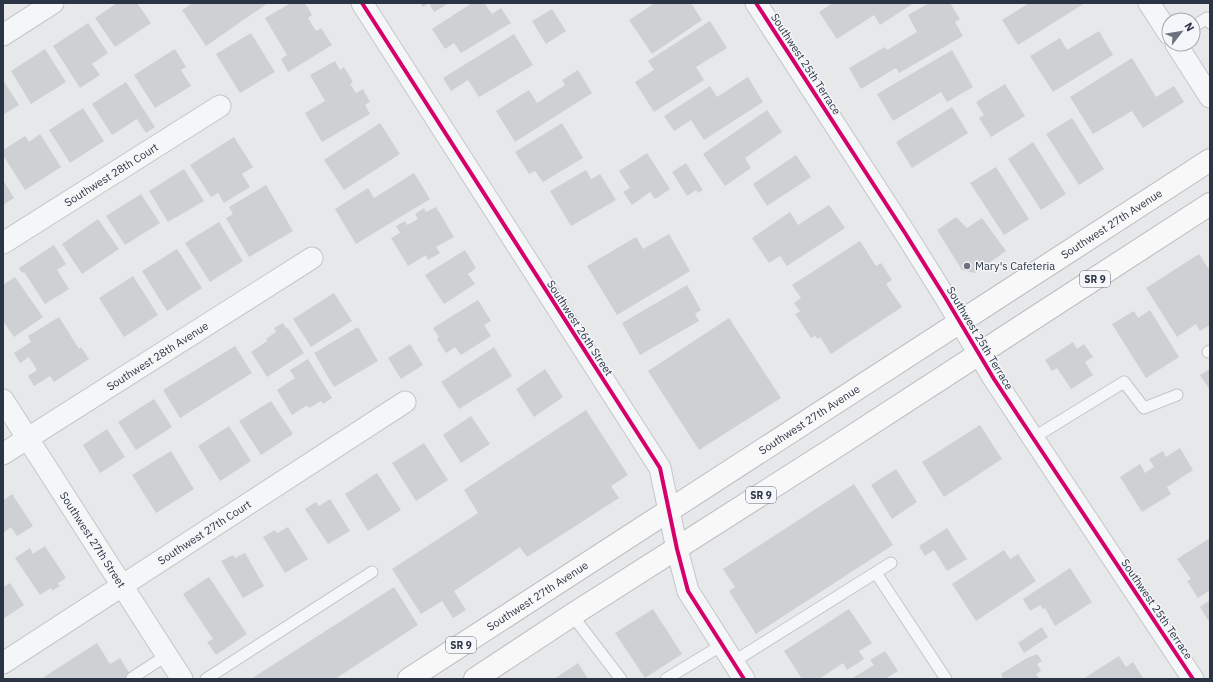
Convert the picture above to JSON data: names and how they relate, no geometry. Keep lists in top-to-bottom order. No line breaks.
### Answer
{"streets":{"highway":["Southwest 27th Avenue","SR 9"],"street":["Southwest 25th Terrace","Southwest 28th Court","Southwest 26th Street","Southwest 28th Avenue","Southwest 27th Court","Southwest 27th Street"]},"crossings":[["Southwest 25th Terrace","Southwest 27th Avenue"],["Southwest 25th Terrace","SR 9"],["Southwest 27th Avenue","Southwest 26th Street"],["SR 9","Southwest 26th Street"],["Southwest 28th Avenue","Southwest 27th Street"],["Southwest 27th Court","Southwest 27th Street"]],"places":["Mary's Cafeteria"],"north":"top right"}
